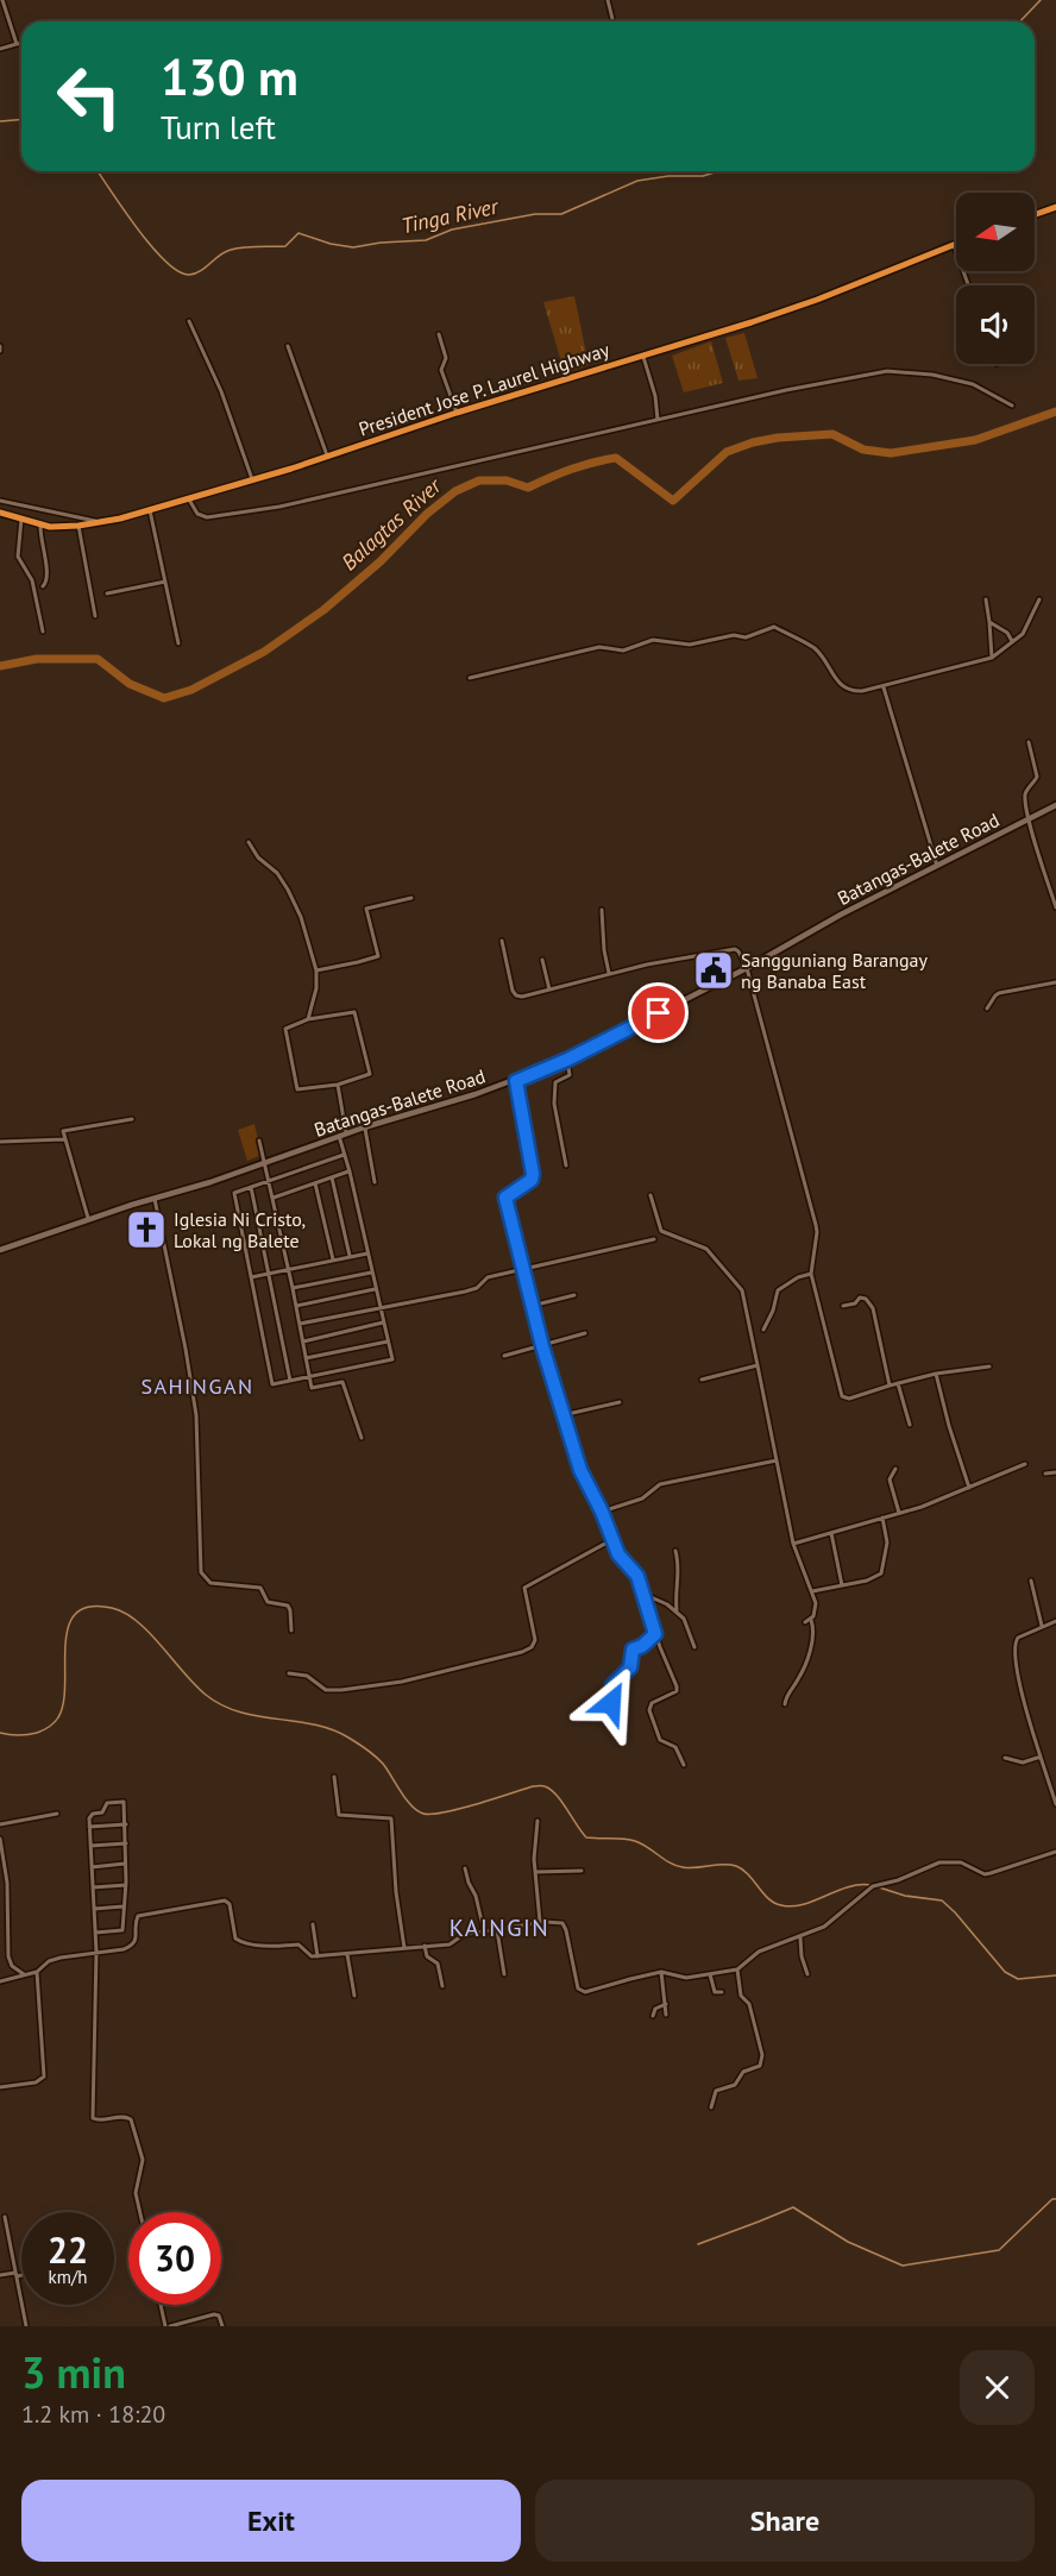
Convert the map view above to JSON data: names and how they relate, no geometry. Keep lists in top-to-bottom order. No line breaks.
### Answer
{"streets":{"highway":["President Jose P. Laurel Highway"],"main road":["Batangas-Balete Road"]},"districts":["SAHINGAN","KAINGIN"],"water":["Tinga River","Balagtas River"],"places":{"public building":["Sangguniang Barangay ng Banaba East"],"church":["Iglesia Ni Cristo, Lokal ng Balete"]},"north":"left","page":{"turn":["130 m","Turn left"],"speed":"22 km/h","limit":"30","heading":["3 min","1.2 km · 18:20"],"buttons":["Exit","Share"]}}
